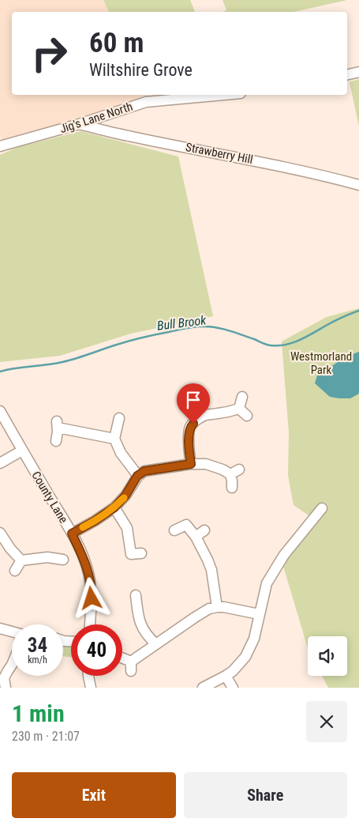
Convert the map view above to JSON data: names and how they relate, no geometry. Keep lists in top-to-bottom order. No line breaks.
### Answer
{"streets":{"street":["Jig's Lane North","Strawberry Hill","County Lane"]},"crossings":[["Jig's Lane North","Strawberry Hill"]],"water":["Bull Brook"],"parks":["Westmorland Park"],"page":{"turn":["60 m","Wiltshire Grove"],"speed":"34 km/h","limit":"40","heading":["1 min","230 m · 21:07"],"buttons":["Exit","Share"]}}
